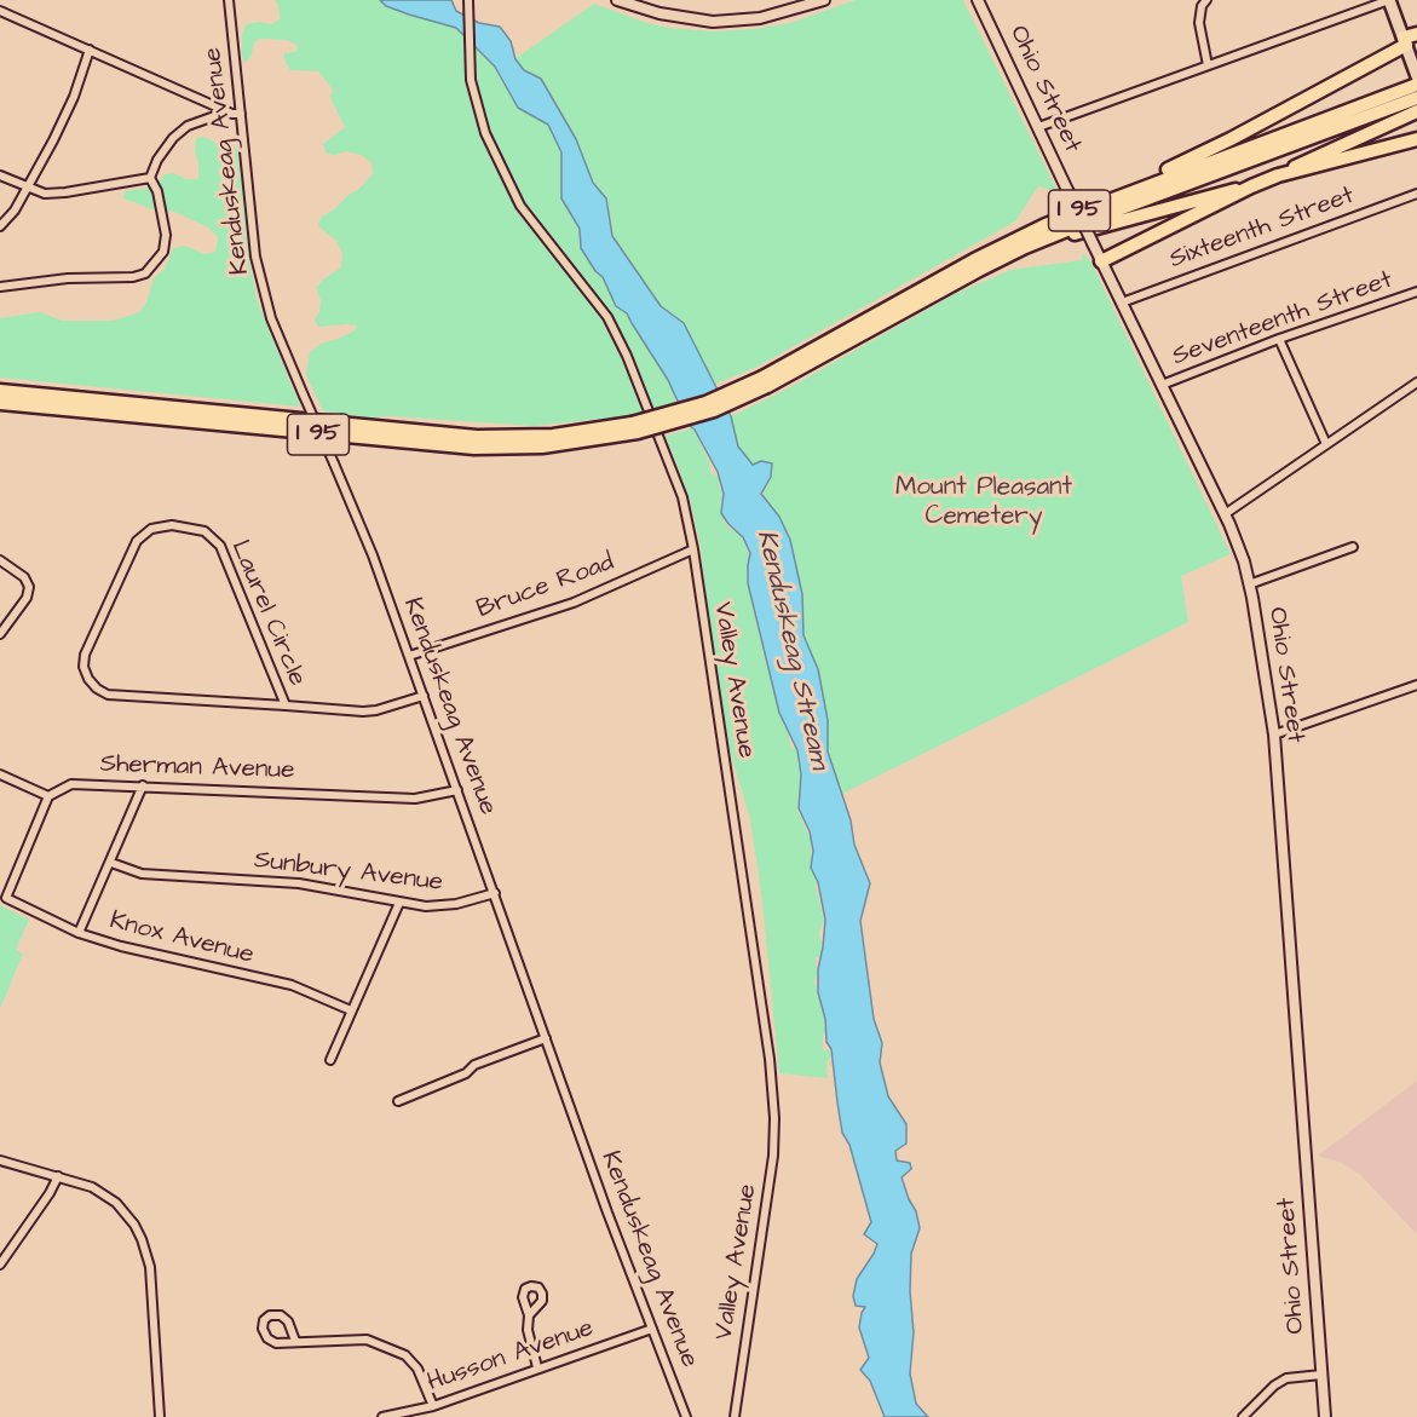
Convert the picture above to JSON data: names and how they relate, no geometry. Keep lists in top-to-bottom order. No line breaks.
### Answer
{"streets":{"highway":["I 95"],"street":["Ohio Street","Kenduskeag Avenue","Sixteenth Street","Seventeenth Street","Bruce Road","Laurel Circle","Valley Avenue","Sherman Avenue","Sunbury Avenue","Knox Avenue","Husson Avenue"]},"crossings":[["Ohio Street","Sixteenth Street"],["Ohio Street","Seventeenth Street"],["Kenduskeag Avenue","Bruce Road"],["Kenduskeag Avenue","Laurel Circle"],["Kenduskeag Avenue","Sherman Avenue"],["Kenduskeag Avenue","Sunbury Avenue"],["Kenduskeag Avenue","Husson Avenue"],["Bruce Road","Valley Avenue"],["Sherman Avenue","Knox Avenue"]],"water":["Kenduskeag Stream"],"parks":["Mount Pleasant Cemetery"]}
